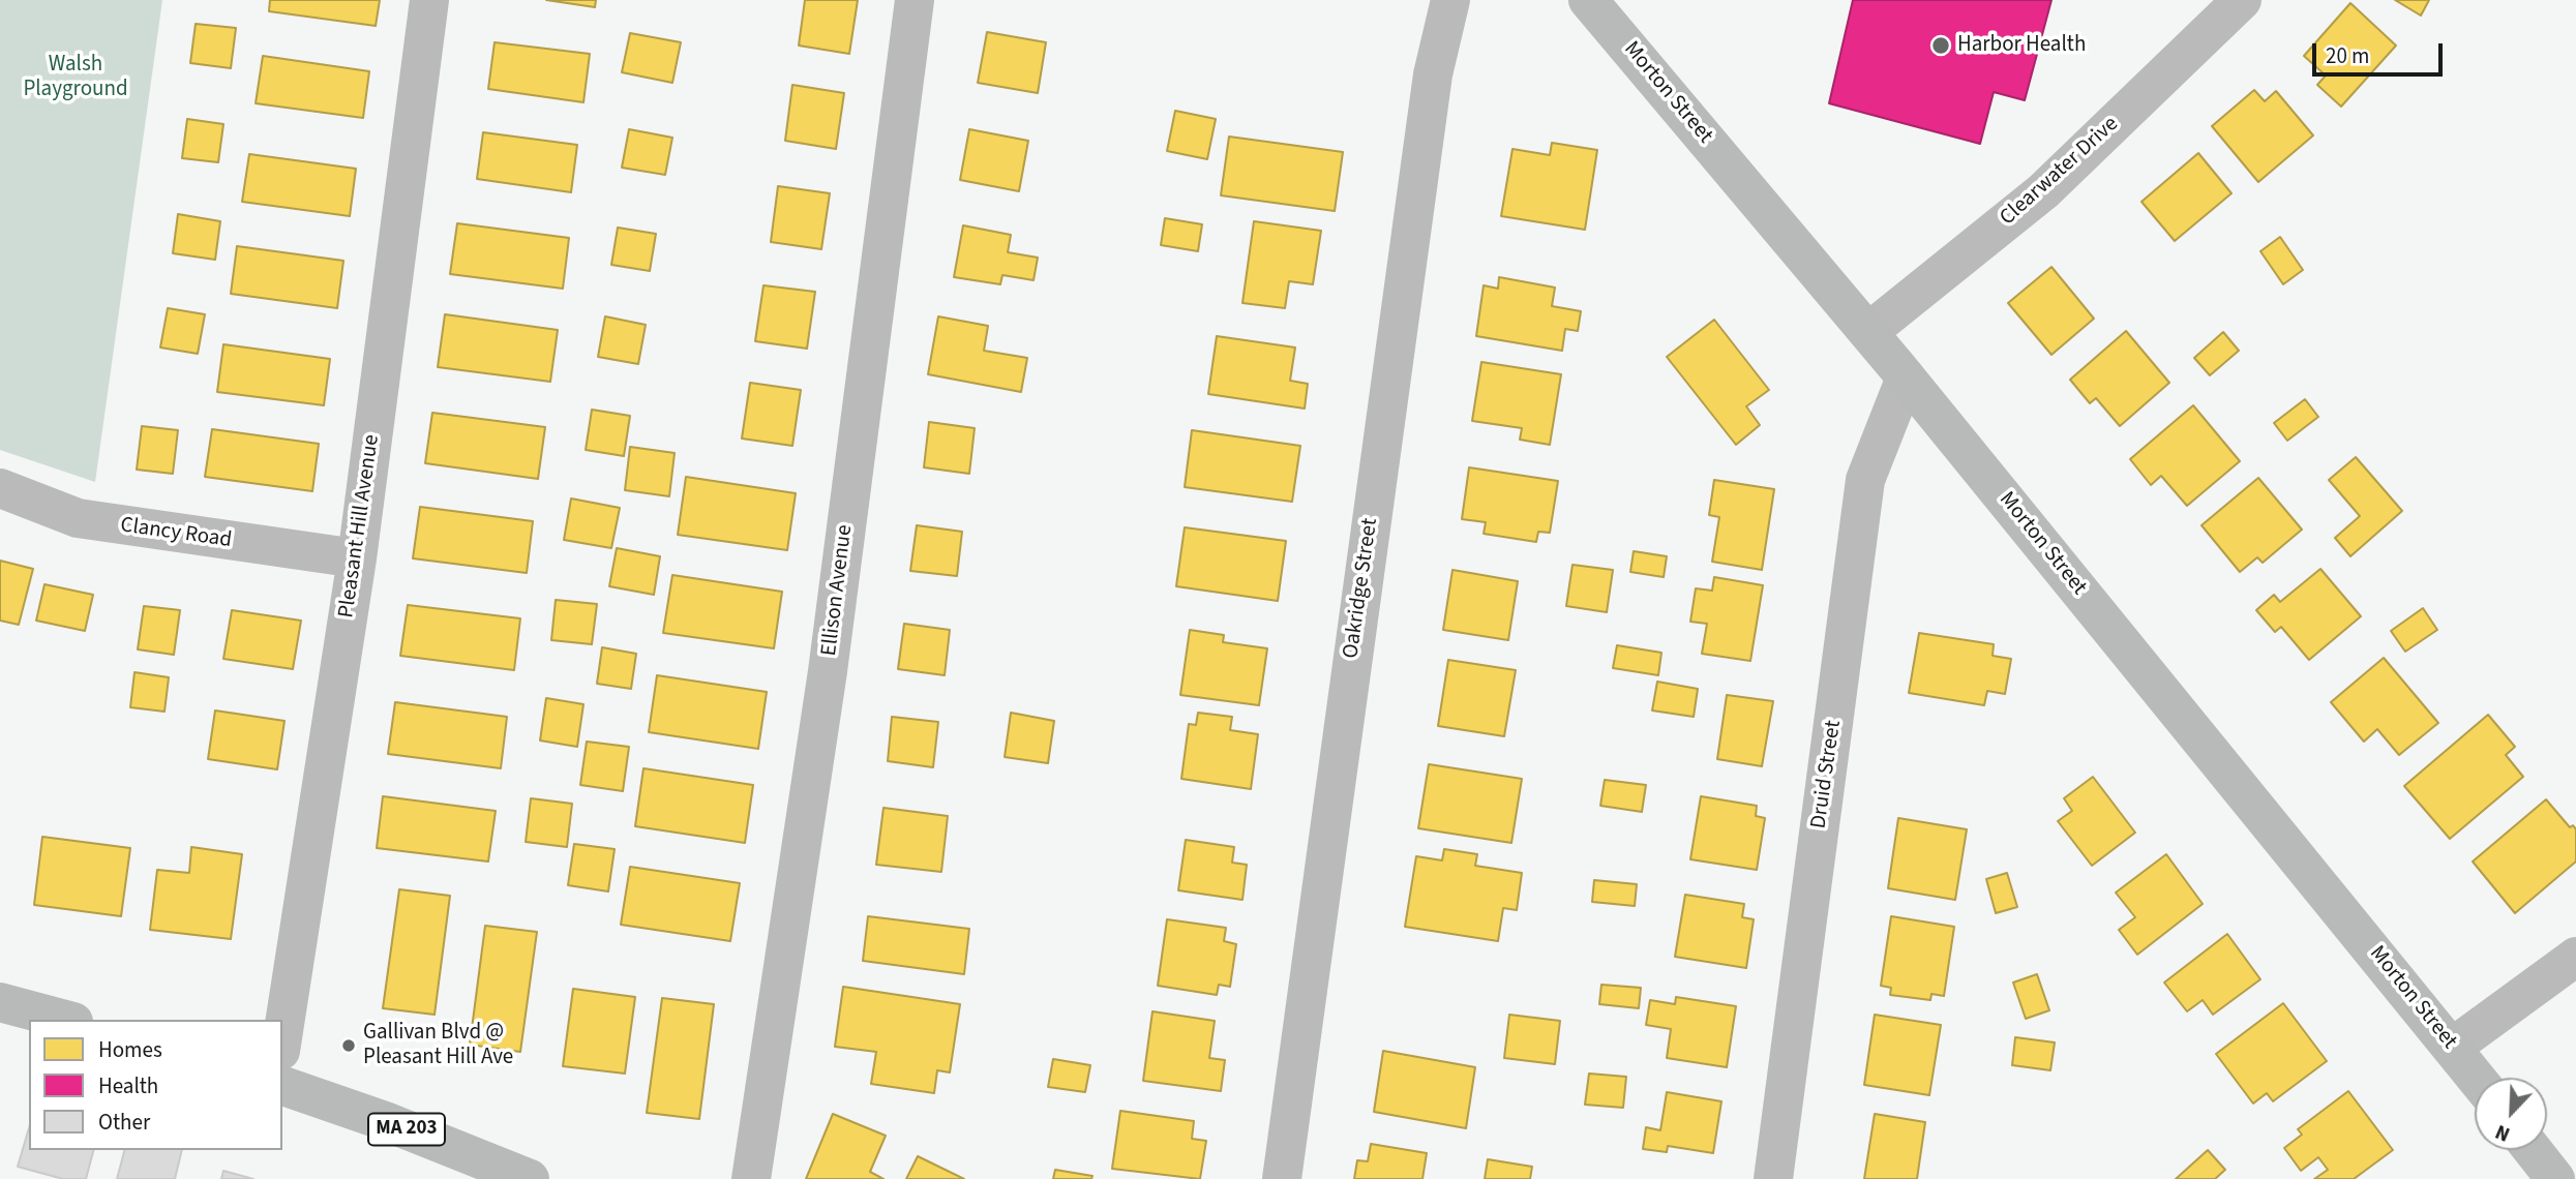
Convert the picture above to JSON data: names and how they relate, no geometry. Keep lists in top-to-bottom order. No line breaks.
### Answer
{"streets":{"highway":["MA 203"],"main road":["Morton Street"],"street":["Clearwater Drive","Pleasant Hill Avenue","Clancy Road","Oakridge Street","Ellison Avenue","Druid Street"]},"crossings":[["Morton Street","Clearwater Drive"],["Morton Street","Druid Street"],["Pleasant Hill Avenue","Clancy Road"]],"parks":["Walsh Playground"],"places":["Harbor Health","Gallivan Blvd @ Pleasant Hill Ave"],"legend":["Homes","Health","Other"],"scale_bar":"20 m","north":"bottom left"}
